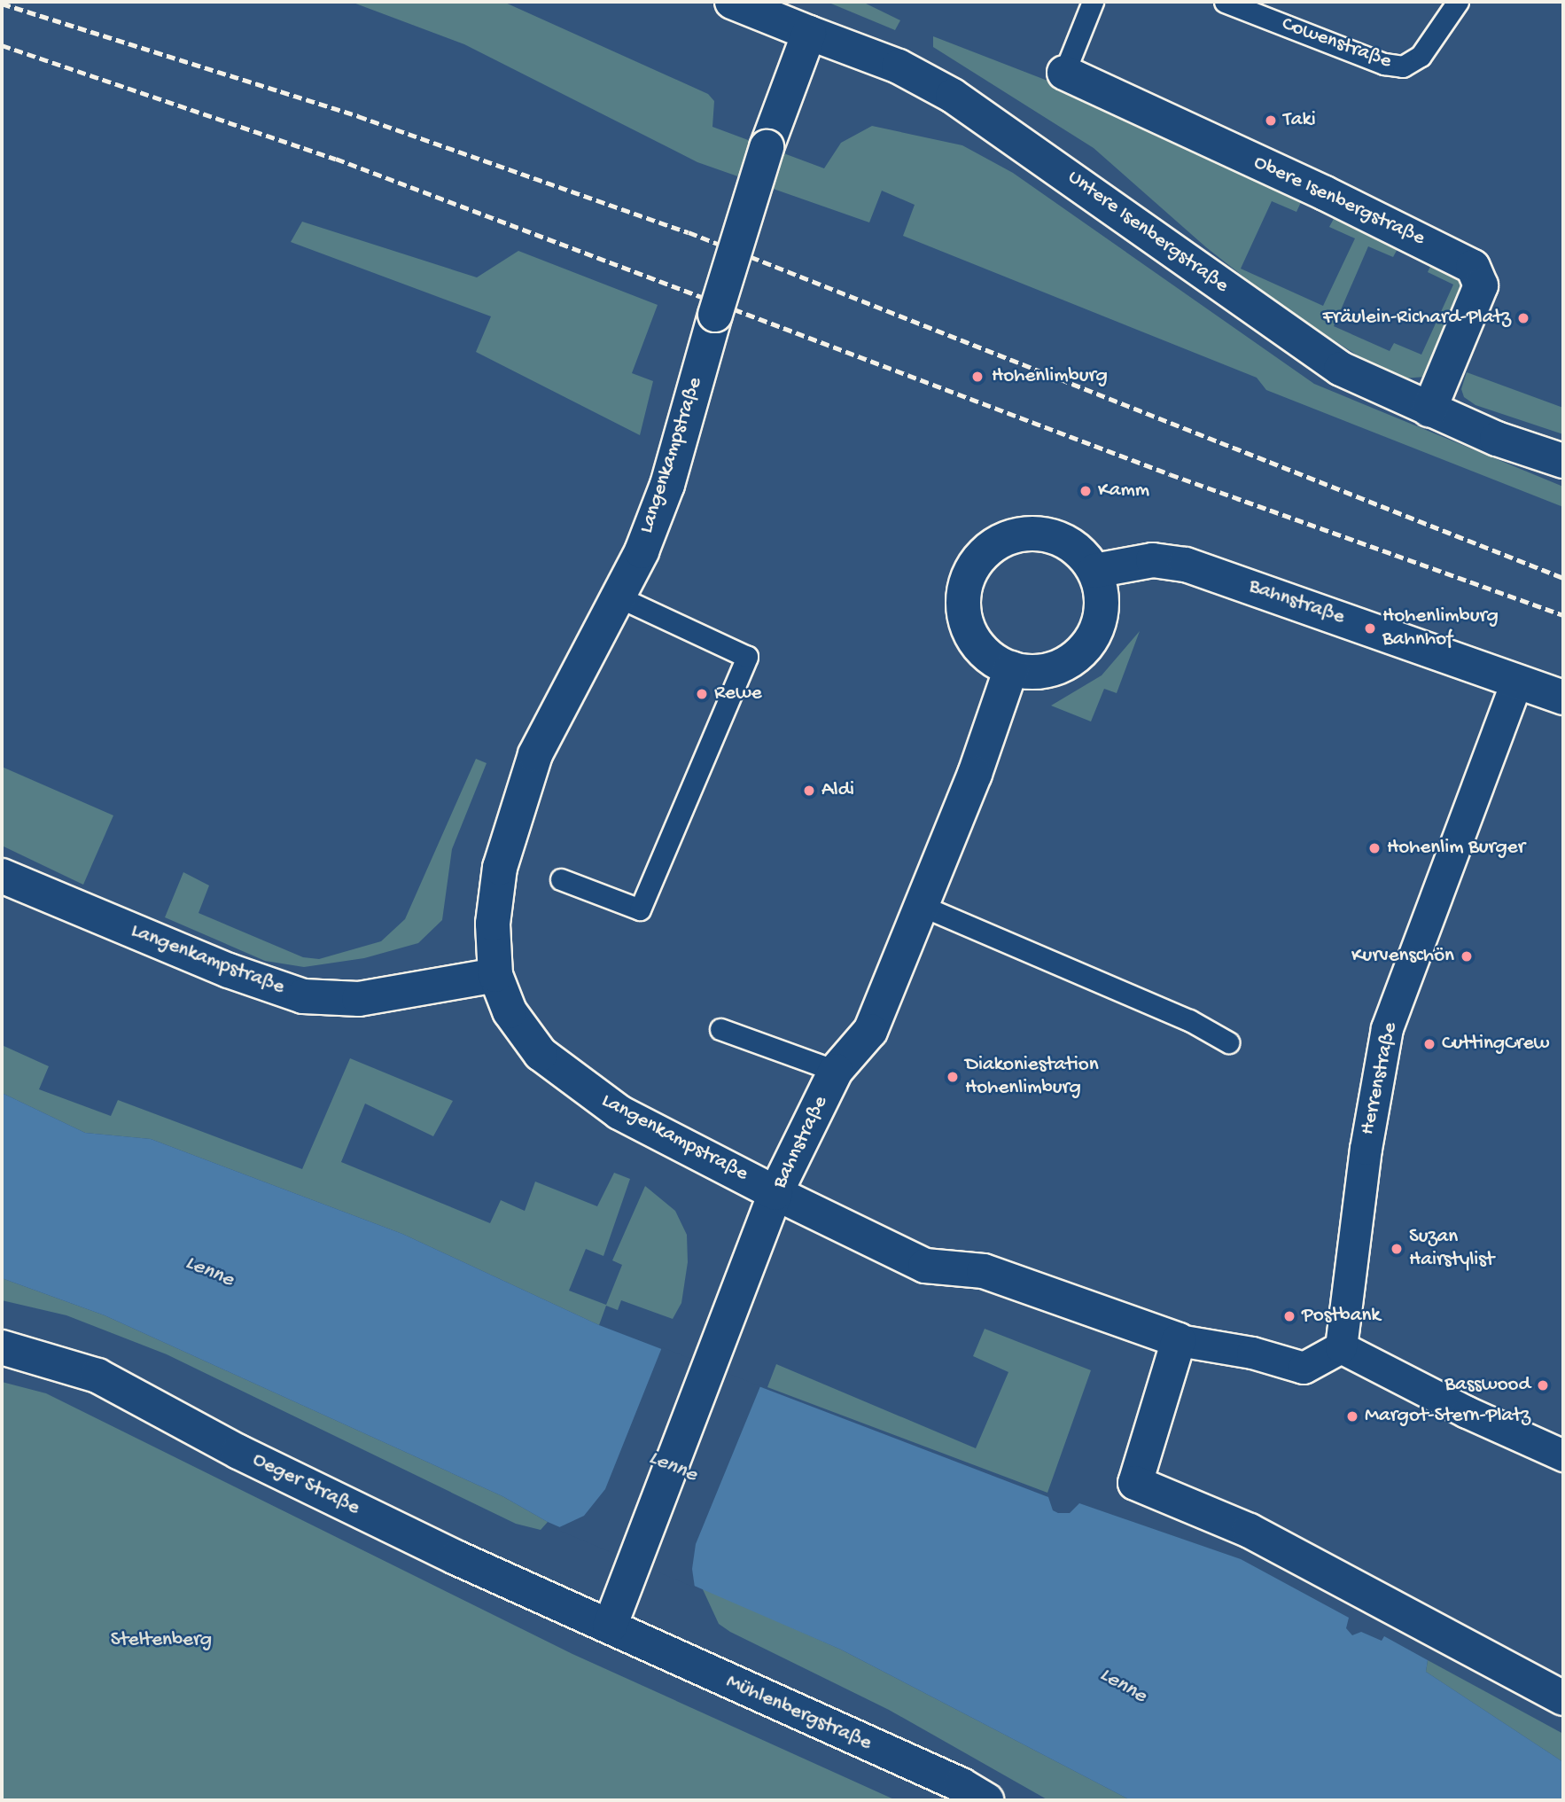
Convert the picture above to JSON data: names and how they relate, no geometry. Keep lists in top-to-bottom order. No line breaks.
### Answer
{"streets":{"street":["Obere Isenbergstraße","Untere Isenbergstraße","Langenkampstraße","Bahnstraße","Herrenstraße","Oeger Straße","Mühlenbergstraße"],"lane":["Cowenstraße"]},"crossings":[["Obere Isenbergstraße","Untere Isenbergstraße"],["Untere Isenbergstraße","Langenkampstraße"],["Langenkampstraße","Bahnstraße"],["Bahnstraße","Herrenstraße"],["Bahnstraße","Oeger Straße"],["Bahnstraße","Mühlenbergstraße"],["Oeger Straße","Mühlenbergstraße"]],"water":["Lenne"],"parks":["Steltenberg"],"places":["Taki","Fräulein-Richard-Platz","Hohenlimburg","Kamm","Hohenlimburg Bahnhof","Rewe","Aldi","Hohenlim Burger","Kurvenschön","CuttingCrew","Diakoniestation Hohenlimburg","Suzan Hairstylist","Postbank","Basswood","Margot-Stern-Platz"]}
